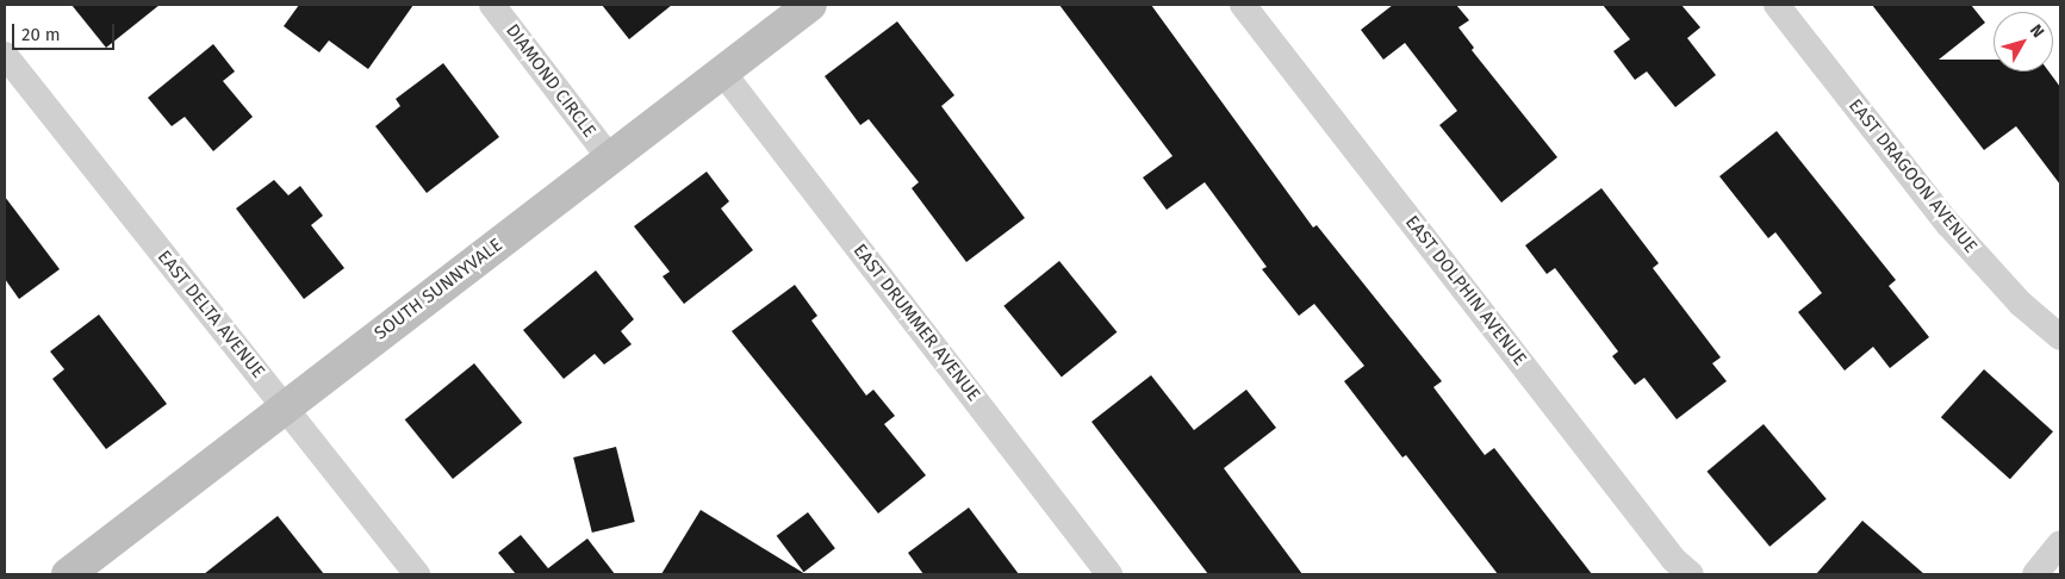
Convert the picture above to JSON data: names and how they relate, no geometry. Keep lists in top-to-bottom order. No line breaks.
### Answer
{"streets":{"street":["DIAMOND CIRCLE","EAST DRAGOON AVENUE","SOUTH SUNNYVALE","EAST DOLPHIN AVENUE","EAST DELTA AVENUE","EAST DRUMMER AVENUE"]},"crossings":[["DIAMOND CIRCLE","SOUTH SUNNYVALE"],["SOUTH SUNNYVALE","EAST DELTA AVENUE"],["SOUTH SUNNYVALE","EAST DRUMMER AVENUE"]],"scale_bar":"20 m","north":"top right"}
